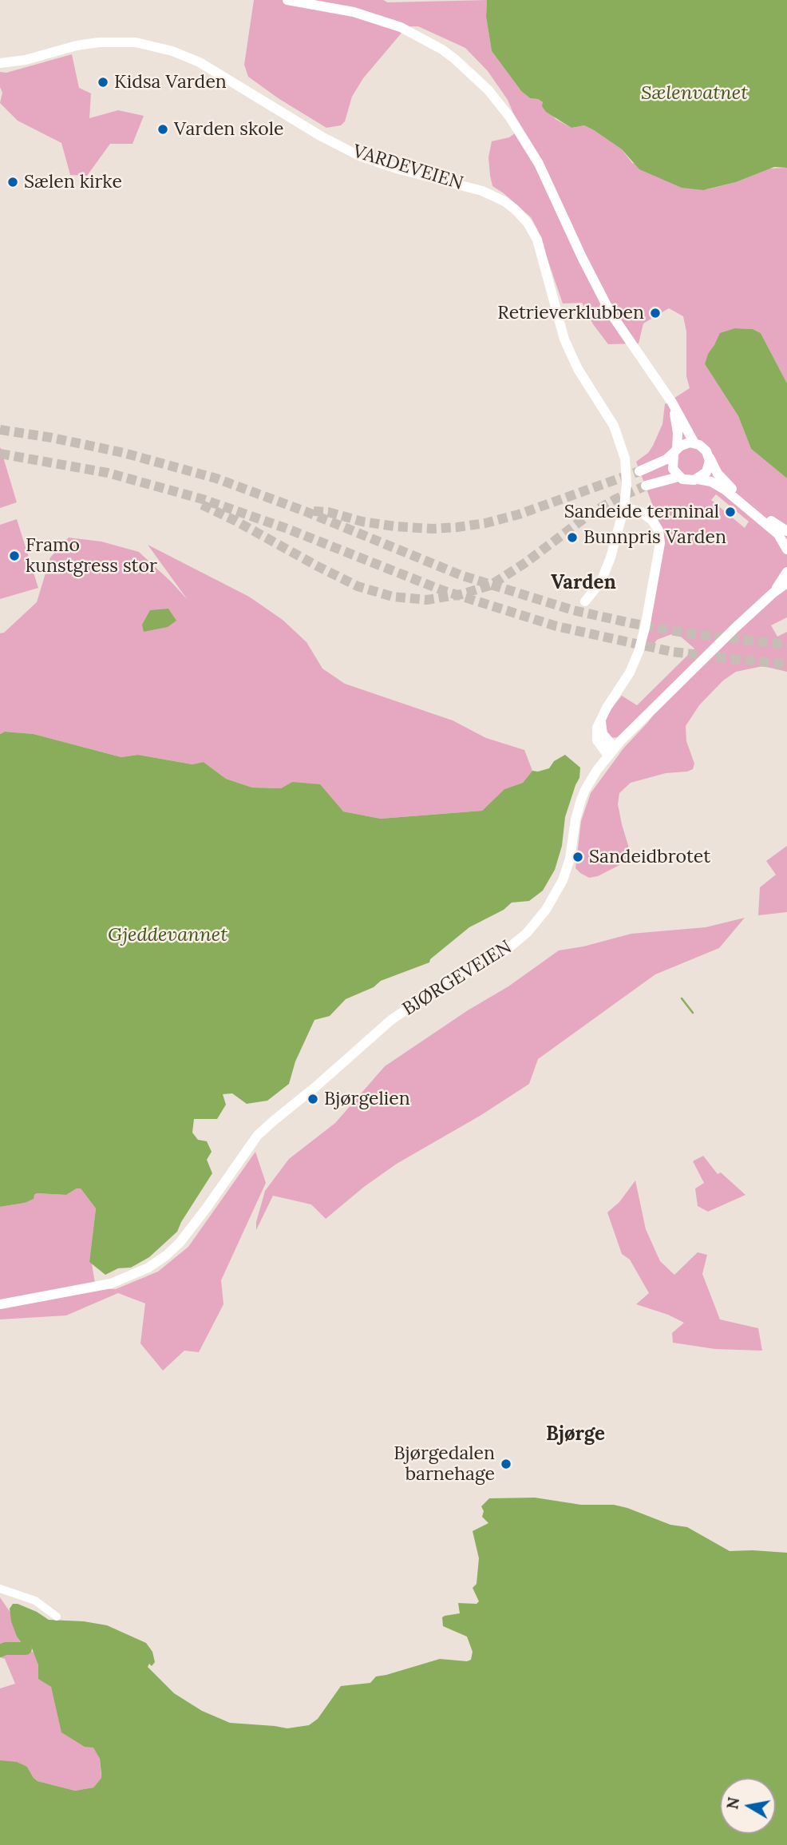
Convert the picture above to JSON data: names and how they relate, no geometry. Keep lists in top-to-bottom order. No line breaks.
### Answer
{"streets":{"main road":["VARDEVEIEN","BJØRGEVEIEN"]},"districts":["Varden","Bjørge"],"water":["Sælenvatnet","Gjeddevannet"],"places":["Kidsa Varden","Varden skole","Sælen kirke","Retrieverklubben","Sandeide terminal","Bunnpris Varden","Framo kunstgress stor","Sandeidbrotet","Bjørgelien","Bjørgedalen barnehage"],"north":"left"}
